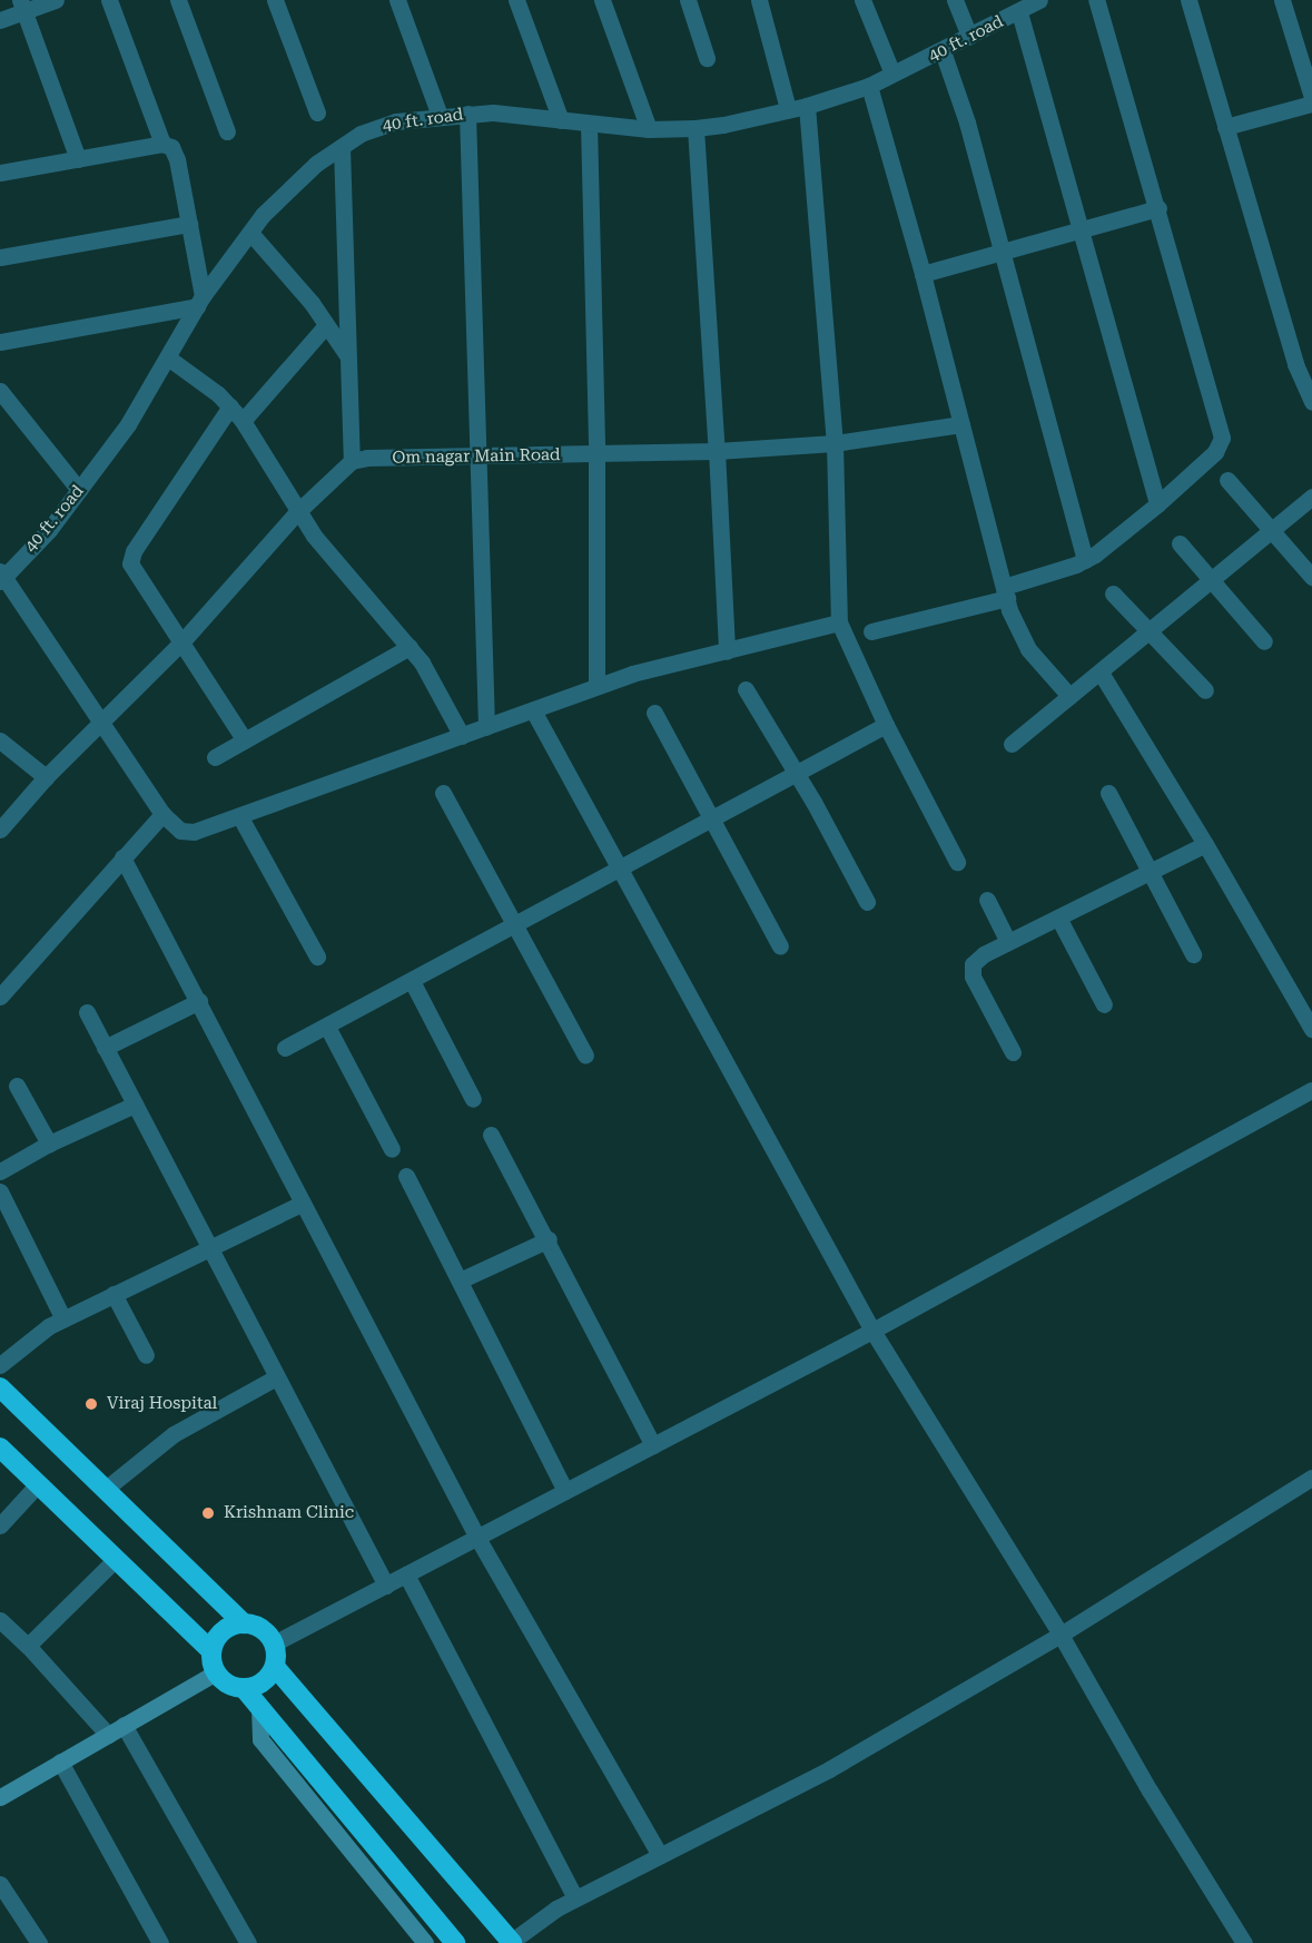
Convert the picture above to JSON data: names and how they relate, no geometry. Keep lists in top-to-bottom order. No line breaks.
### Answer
{"streets":{"street":["40 ft. road","Om nagar Main Road"]},"places":["Viraj Hospital","Krishnam Clinic"]}
